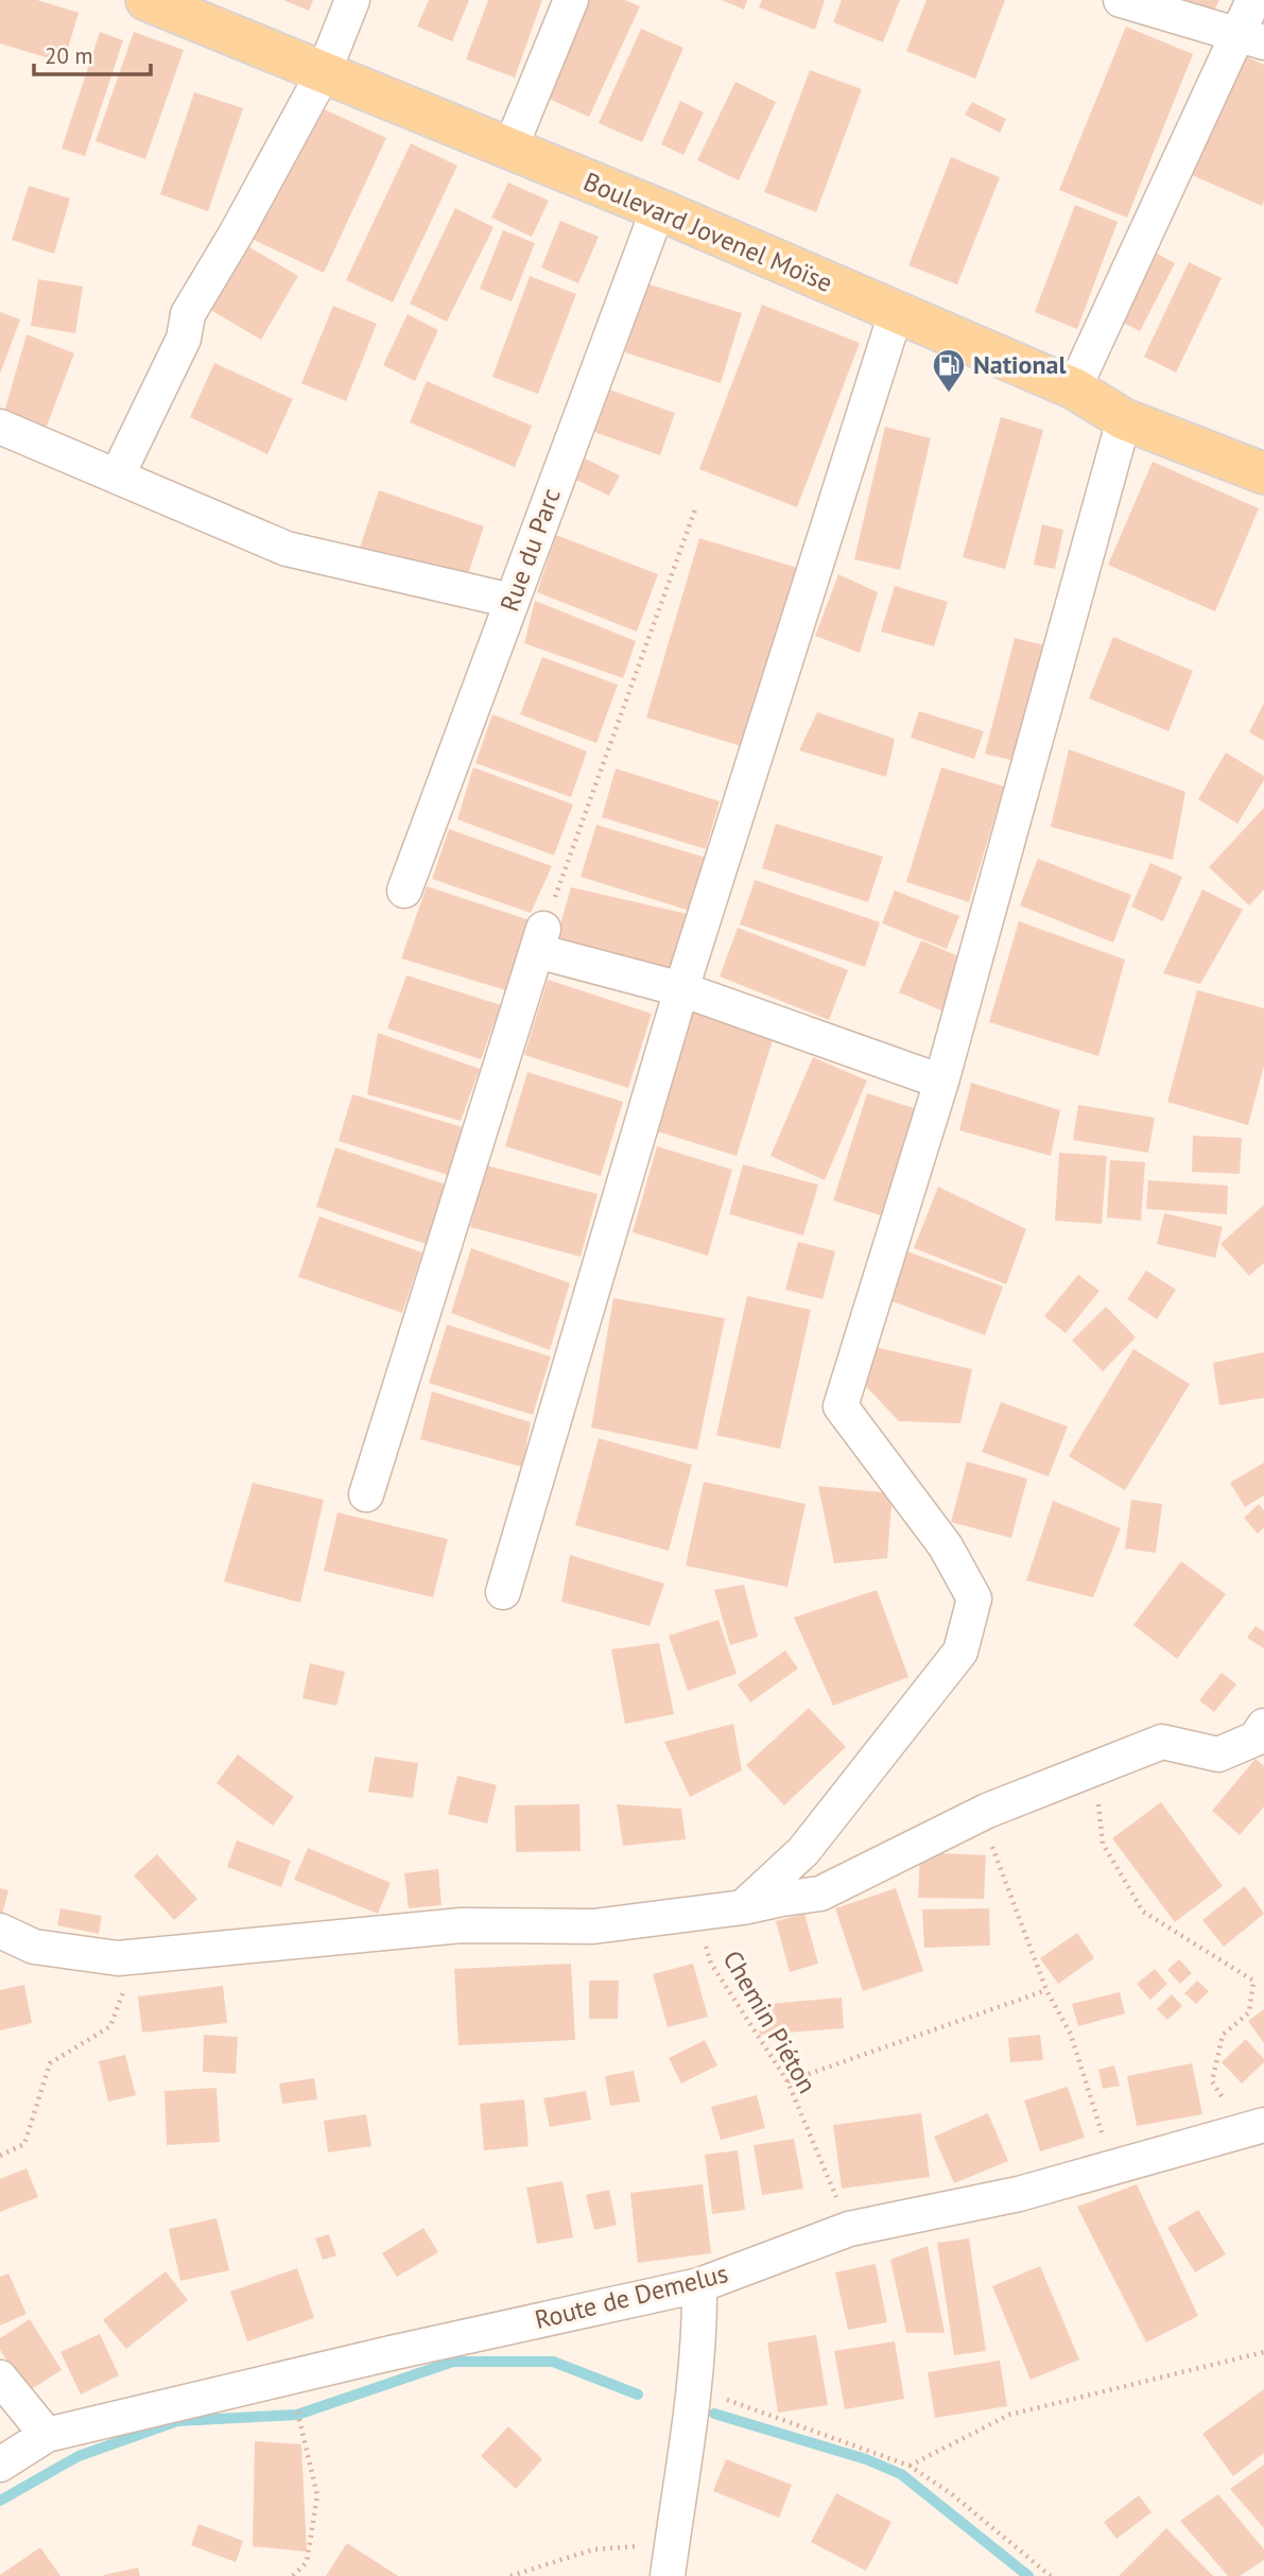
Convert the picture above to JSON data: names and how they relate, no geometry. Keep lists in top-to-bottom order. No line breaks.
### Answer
{"streets":{"main road":["Boulevard Jovenel Moïse"],"street":["Rue du Parc","Route de Demelus"],"path":["Chemin Piéton"]},"crossings":[["Boulevard Jovenel Moïse","Rue du Parc"],["Chemin Piéton","Route de Demelus"]],"places":{"fuel station":["National"]},"scale_bar":"20 m"}
